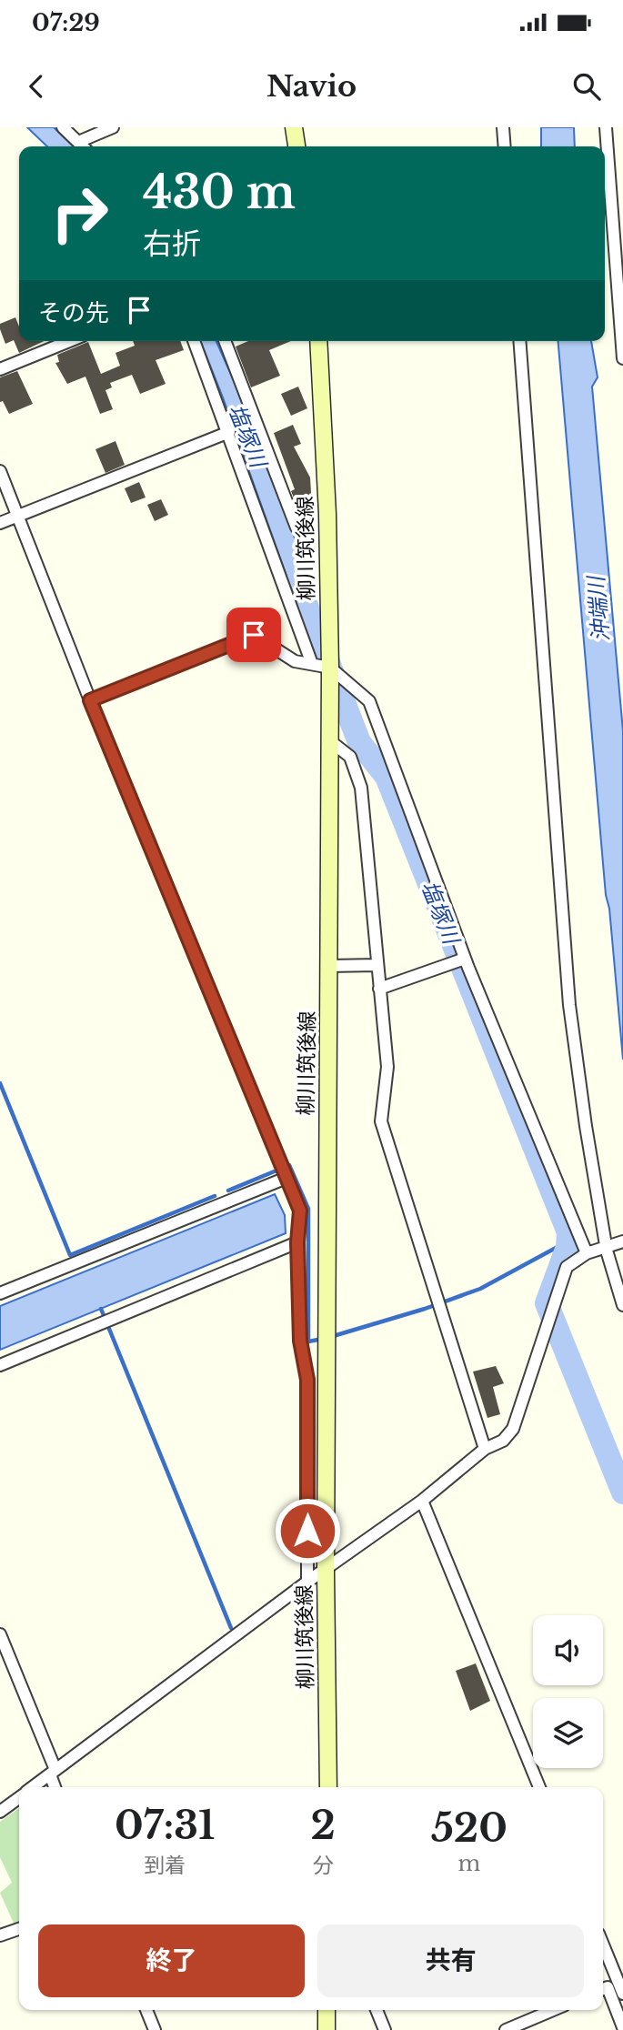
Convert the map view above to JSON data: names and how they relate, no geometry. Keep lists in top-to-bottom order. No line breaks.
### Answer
{"streets":{"main road":["柳川筑後線"]},"water":["塩塚川","沖端川"],"page":{"status":"07:29","header":"Navio","turn":["430 m","右折"],"then":"その先","eta":["07:31","到着","2","分","520","m"],"buttons":["終了","共有"]}}
